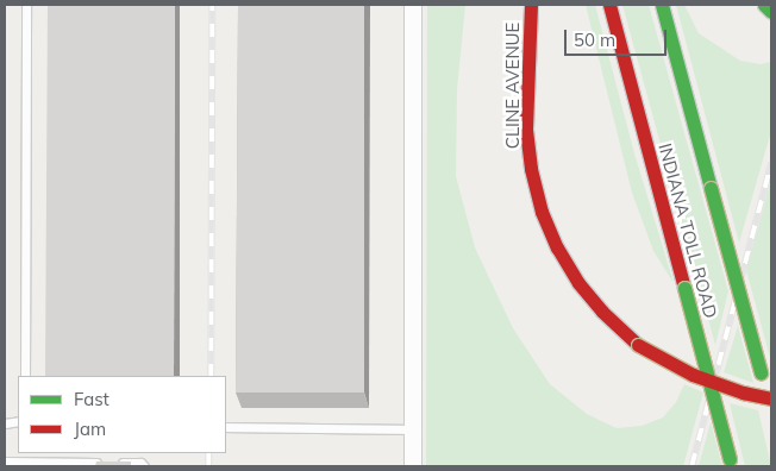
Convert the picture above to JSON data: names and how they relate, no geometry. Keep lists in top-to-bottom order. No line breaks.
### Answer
{"streets":{"highway":["CLINE AVENUE","INDIANA TOLL ROAD"]},"legend":["Fast","Jam"],"scale_bar":"50 m"}
